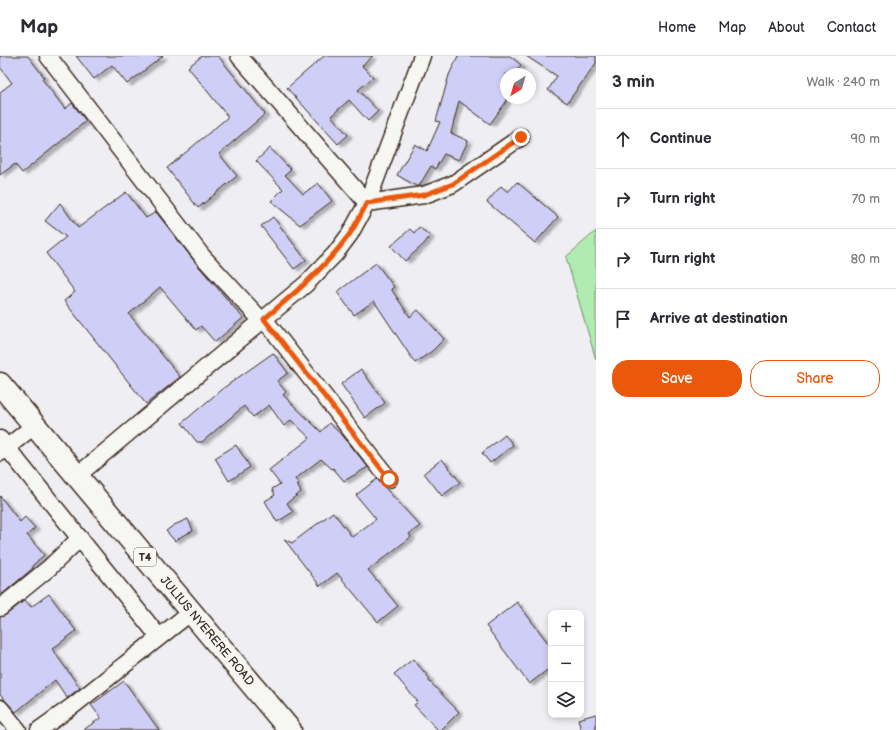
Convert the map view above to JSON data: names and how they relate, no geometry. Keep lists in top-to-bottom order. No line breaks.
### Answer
{"streets":{"highway":["T4","JULIUS NYERERE ROAD"]},"north":"bottom left","page":{"header":"Map","nav":["Home","Map","About","Contact"],"heading":["3 min","Walk · 240 m"],"list":[["Continue","90 m"],["Turn right","70 m"],["Turn right","80 m"],"Arrive at destination"],"buttons":["Save","Share"],"map_buttons":["+","−"]}}
